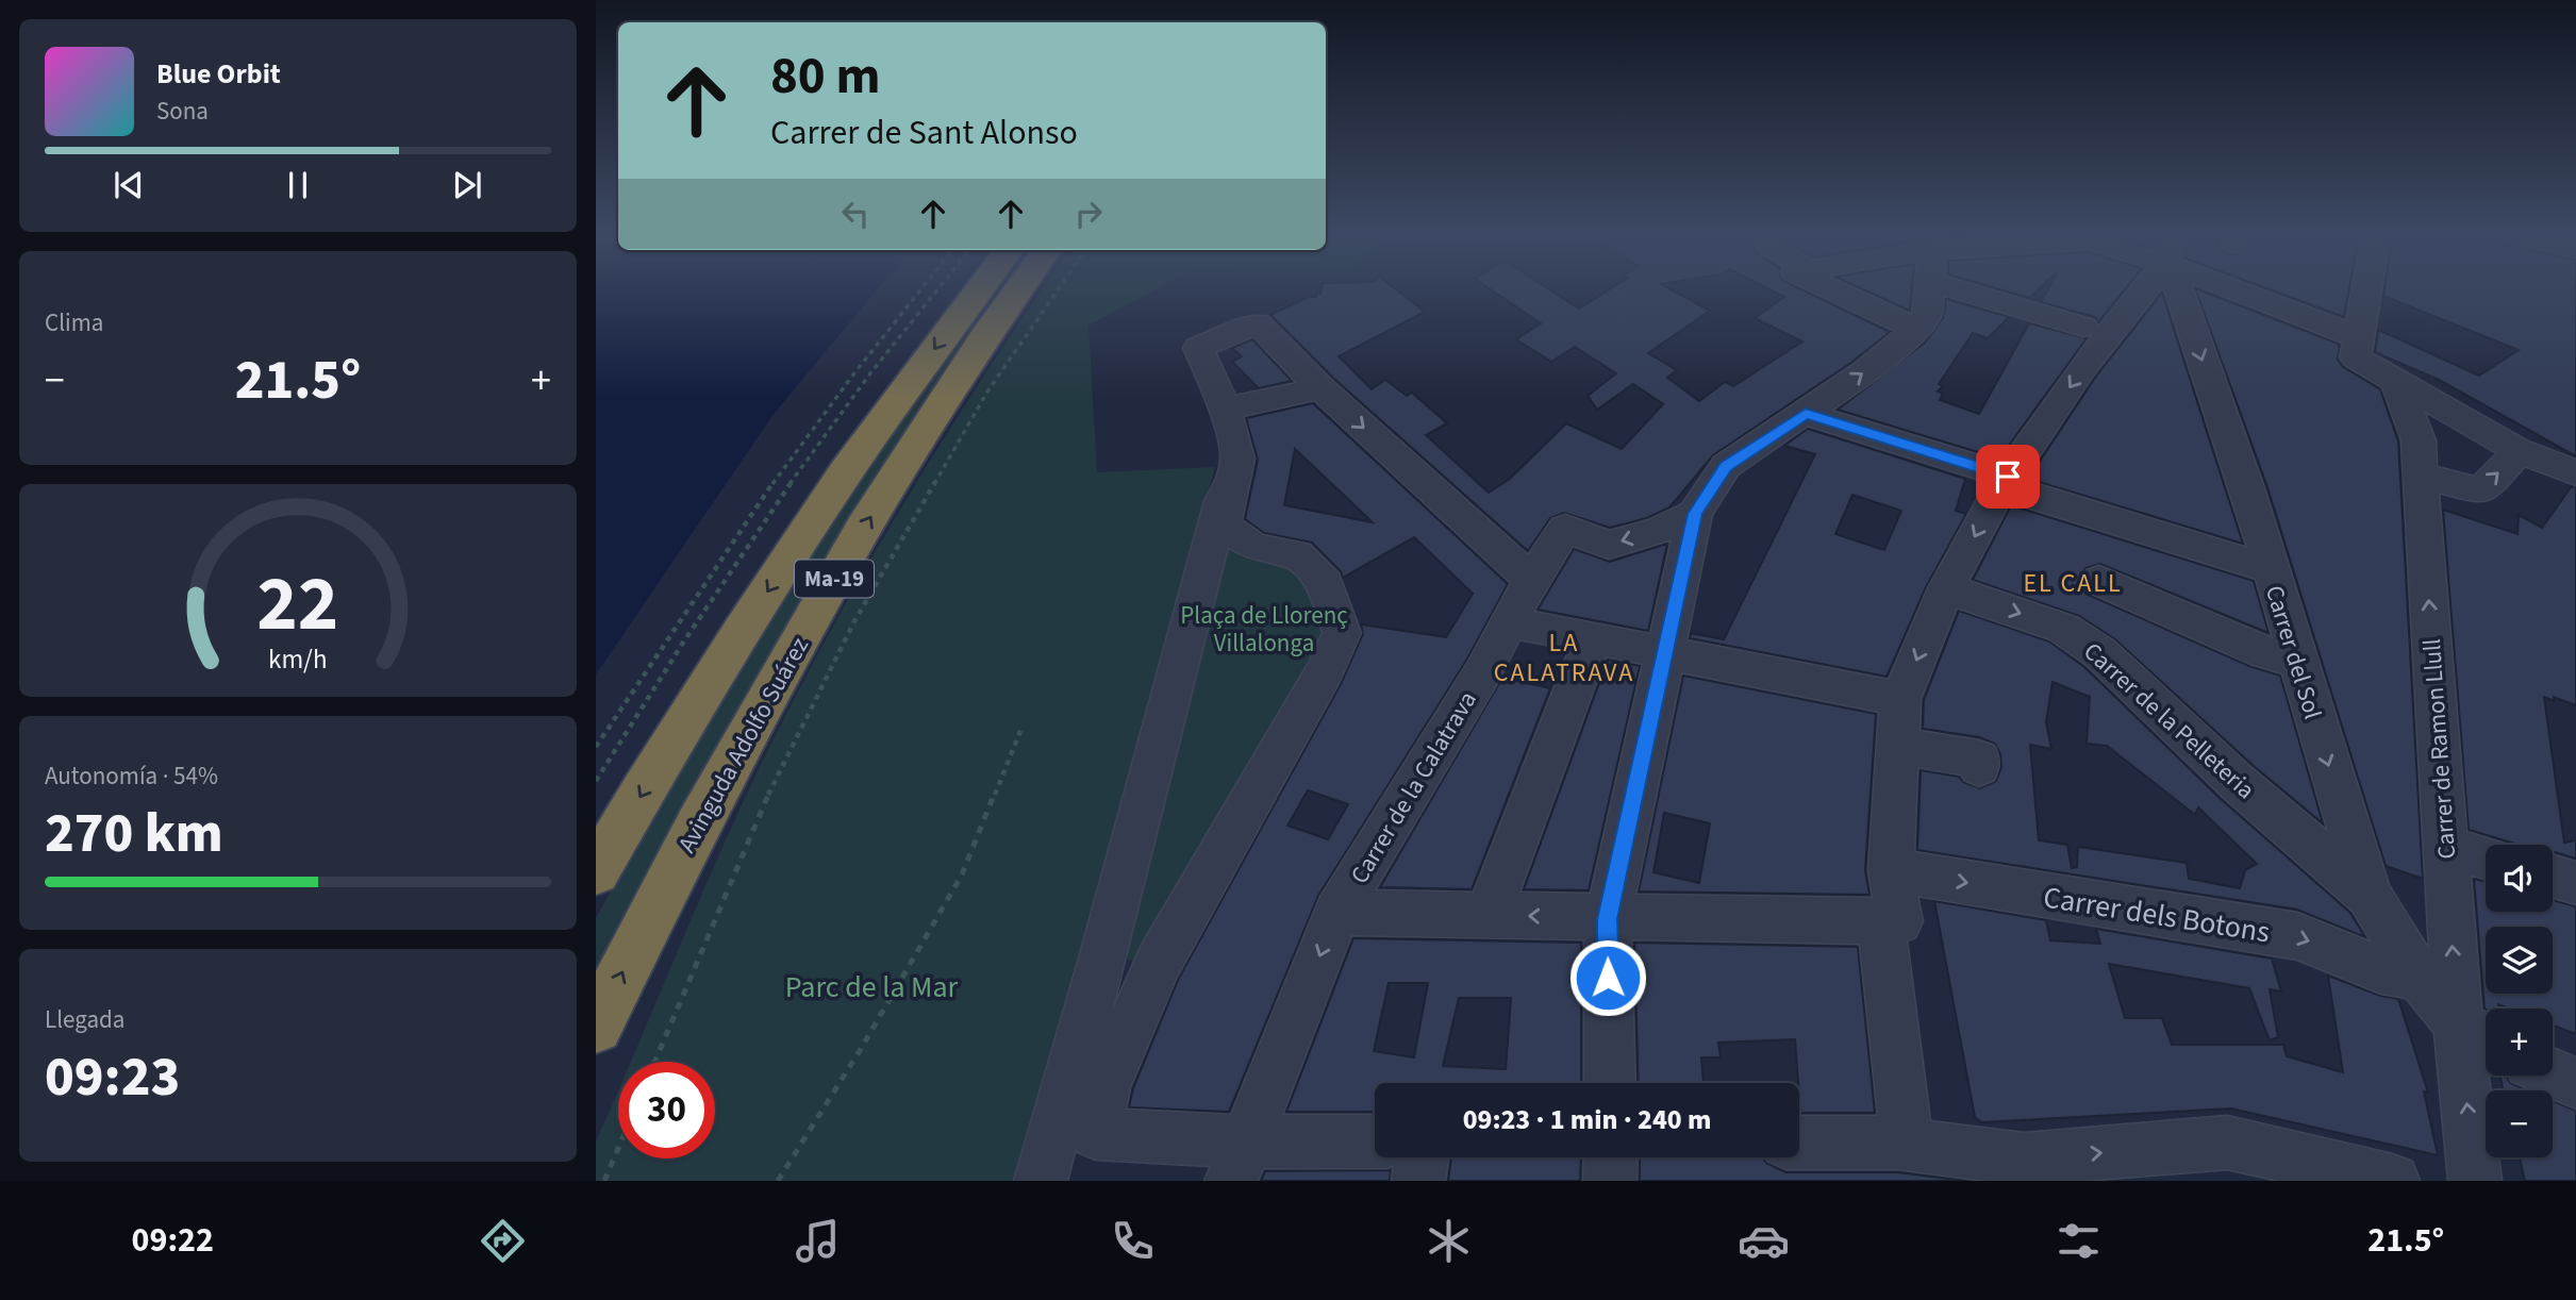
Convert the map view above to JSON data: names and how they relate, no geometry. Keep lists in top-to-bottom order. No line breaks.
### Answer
{"streets":{"highway":["Ma-19","Avinguda Adolfo Suárez"],"street":["Carrer del Sol","Carrer de la Pelleteria","Carrer de Ramon Llull","Carrer de la Calatrava","Carrer dels Botons"]},"crossings":[["Carrer del Sol","Carrer de la Pelleteria"],["Carrer del Sol","Carrer de Ramon Llull"],["Carrer del Sol","Carrer dels Botons"]],"one_way":["Carrer del Sol","Carrer de Ramon Llull"],"districts":["EL CALL","LA CALATRAVA"],"parks":["Plaça de Llorenç Villalonga","Parc de la Mar"],"page":{"turn":["80 m","Carrer de Sant Alonso"],"song":["Blue Orbit","Sona"],"tile":["Clima",["Autonomía · 54%","270 km"],["Llegada","09:23"]],"heat":["−","21.5°","+"],"map_buttons":["+","−"],"limit":"30","trip":"09:23 · 1 min · 240 m","tabs":["09:22","21.5°"],"gauge":["22","km/h"]}}
